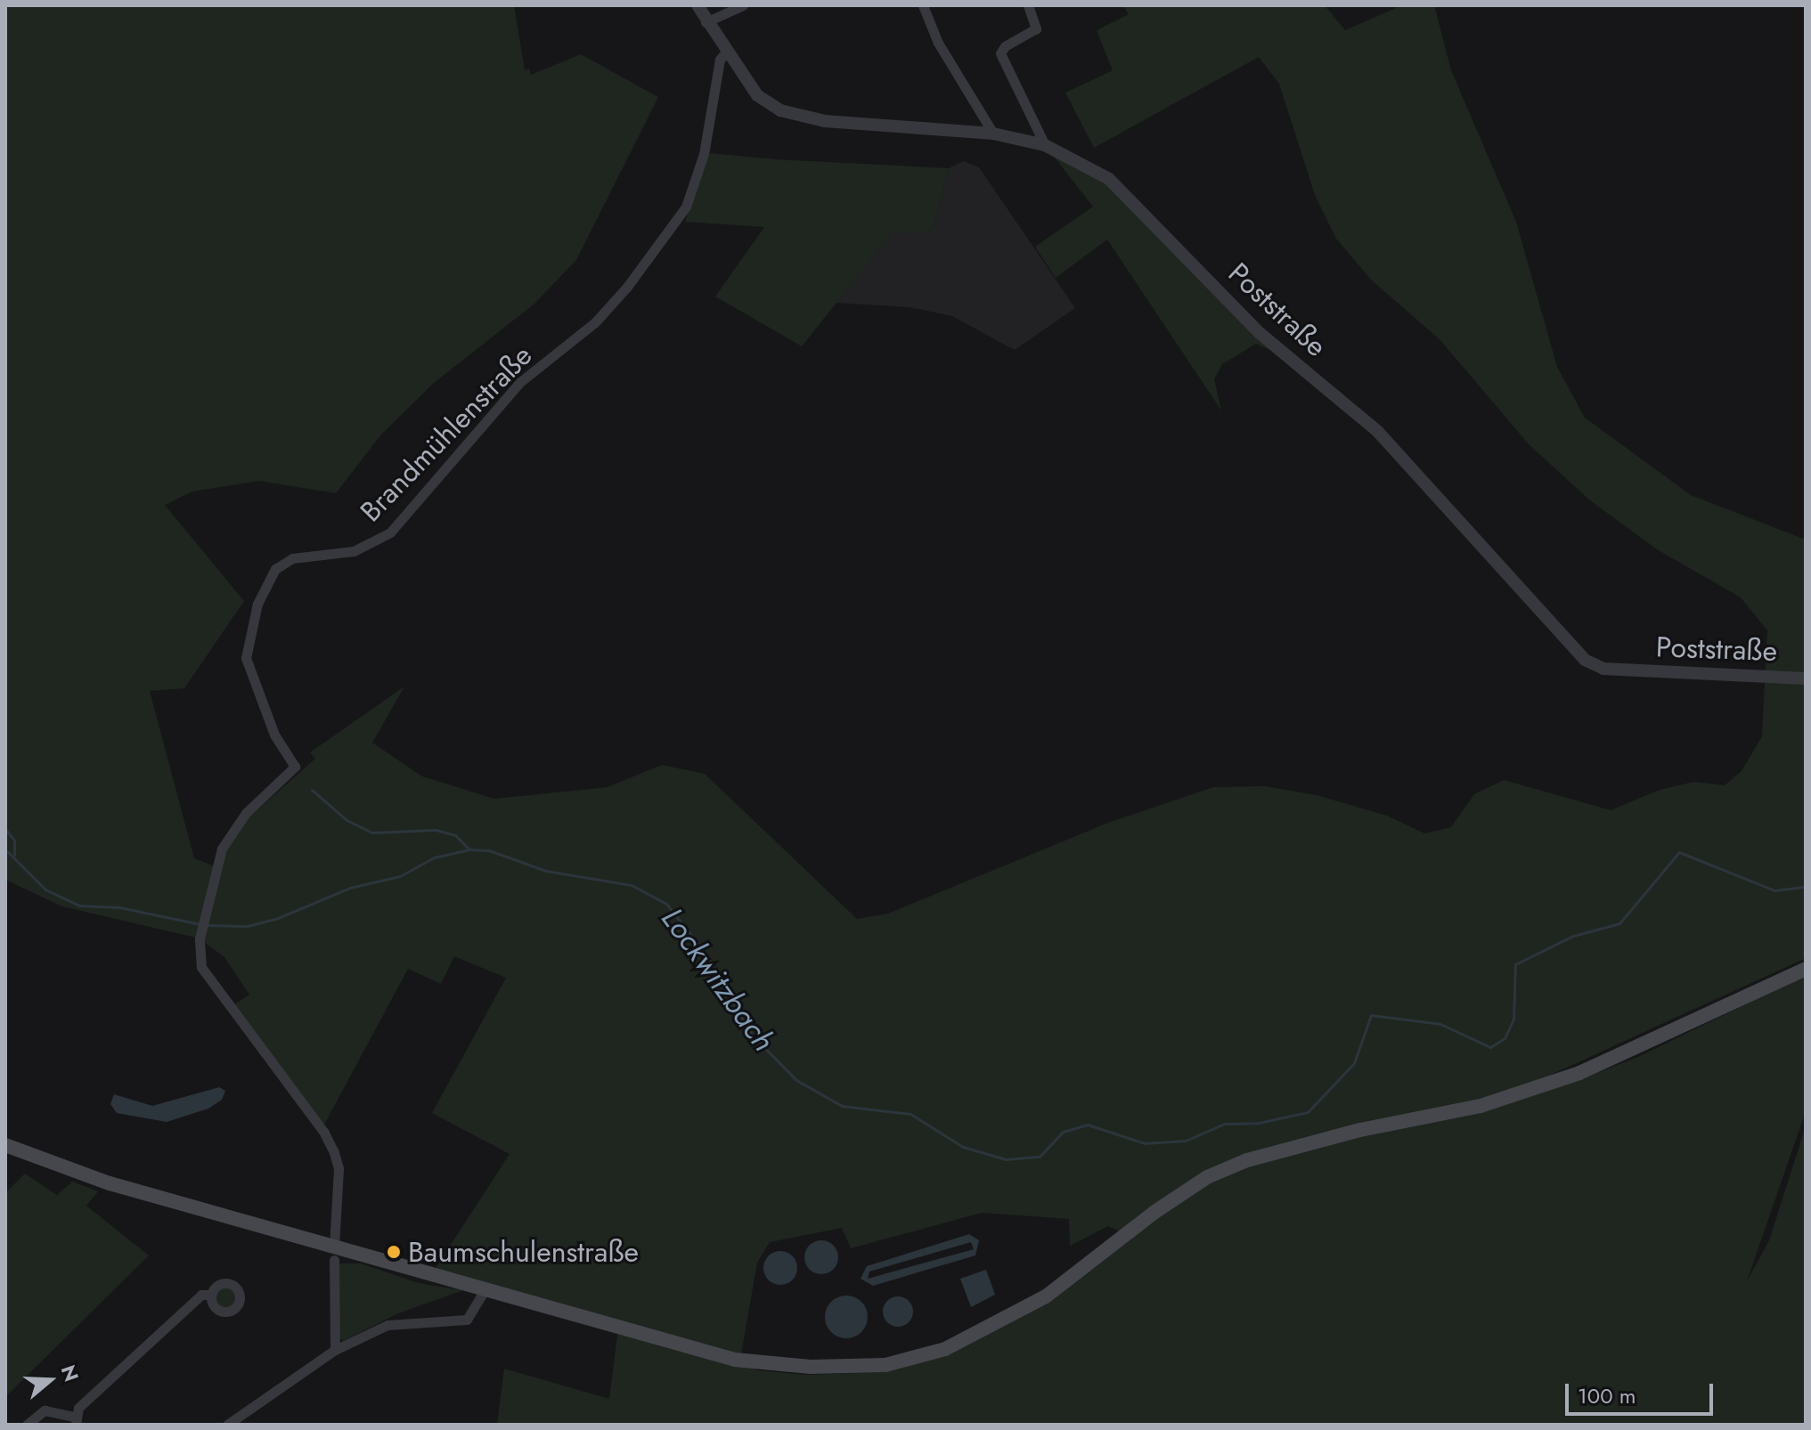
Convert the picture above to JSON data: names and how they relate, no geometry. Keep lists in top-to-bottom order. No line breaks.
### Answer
{"streets":{"street":["Poststraße","Brandmühlenstraße"]},"crossings":[["Poststraße","Brandmühlenstraße"]],"water":["Lockwitzbach"],"places":["Baumschulenstraße"],"scale_bar":"100 m","north":"right"}
